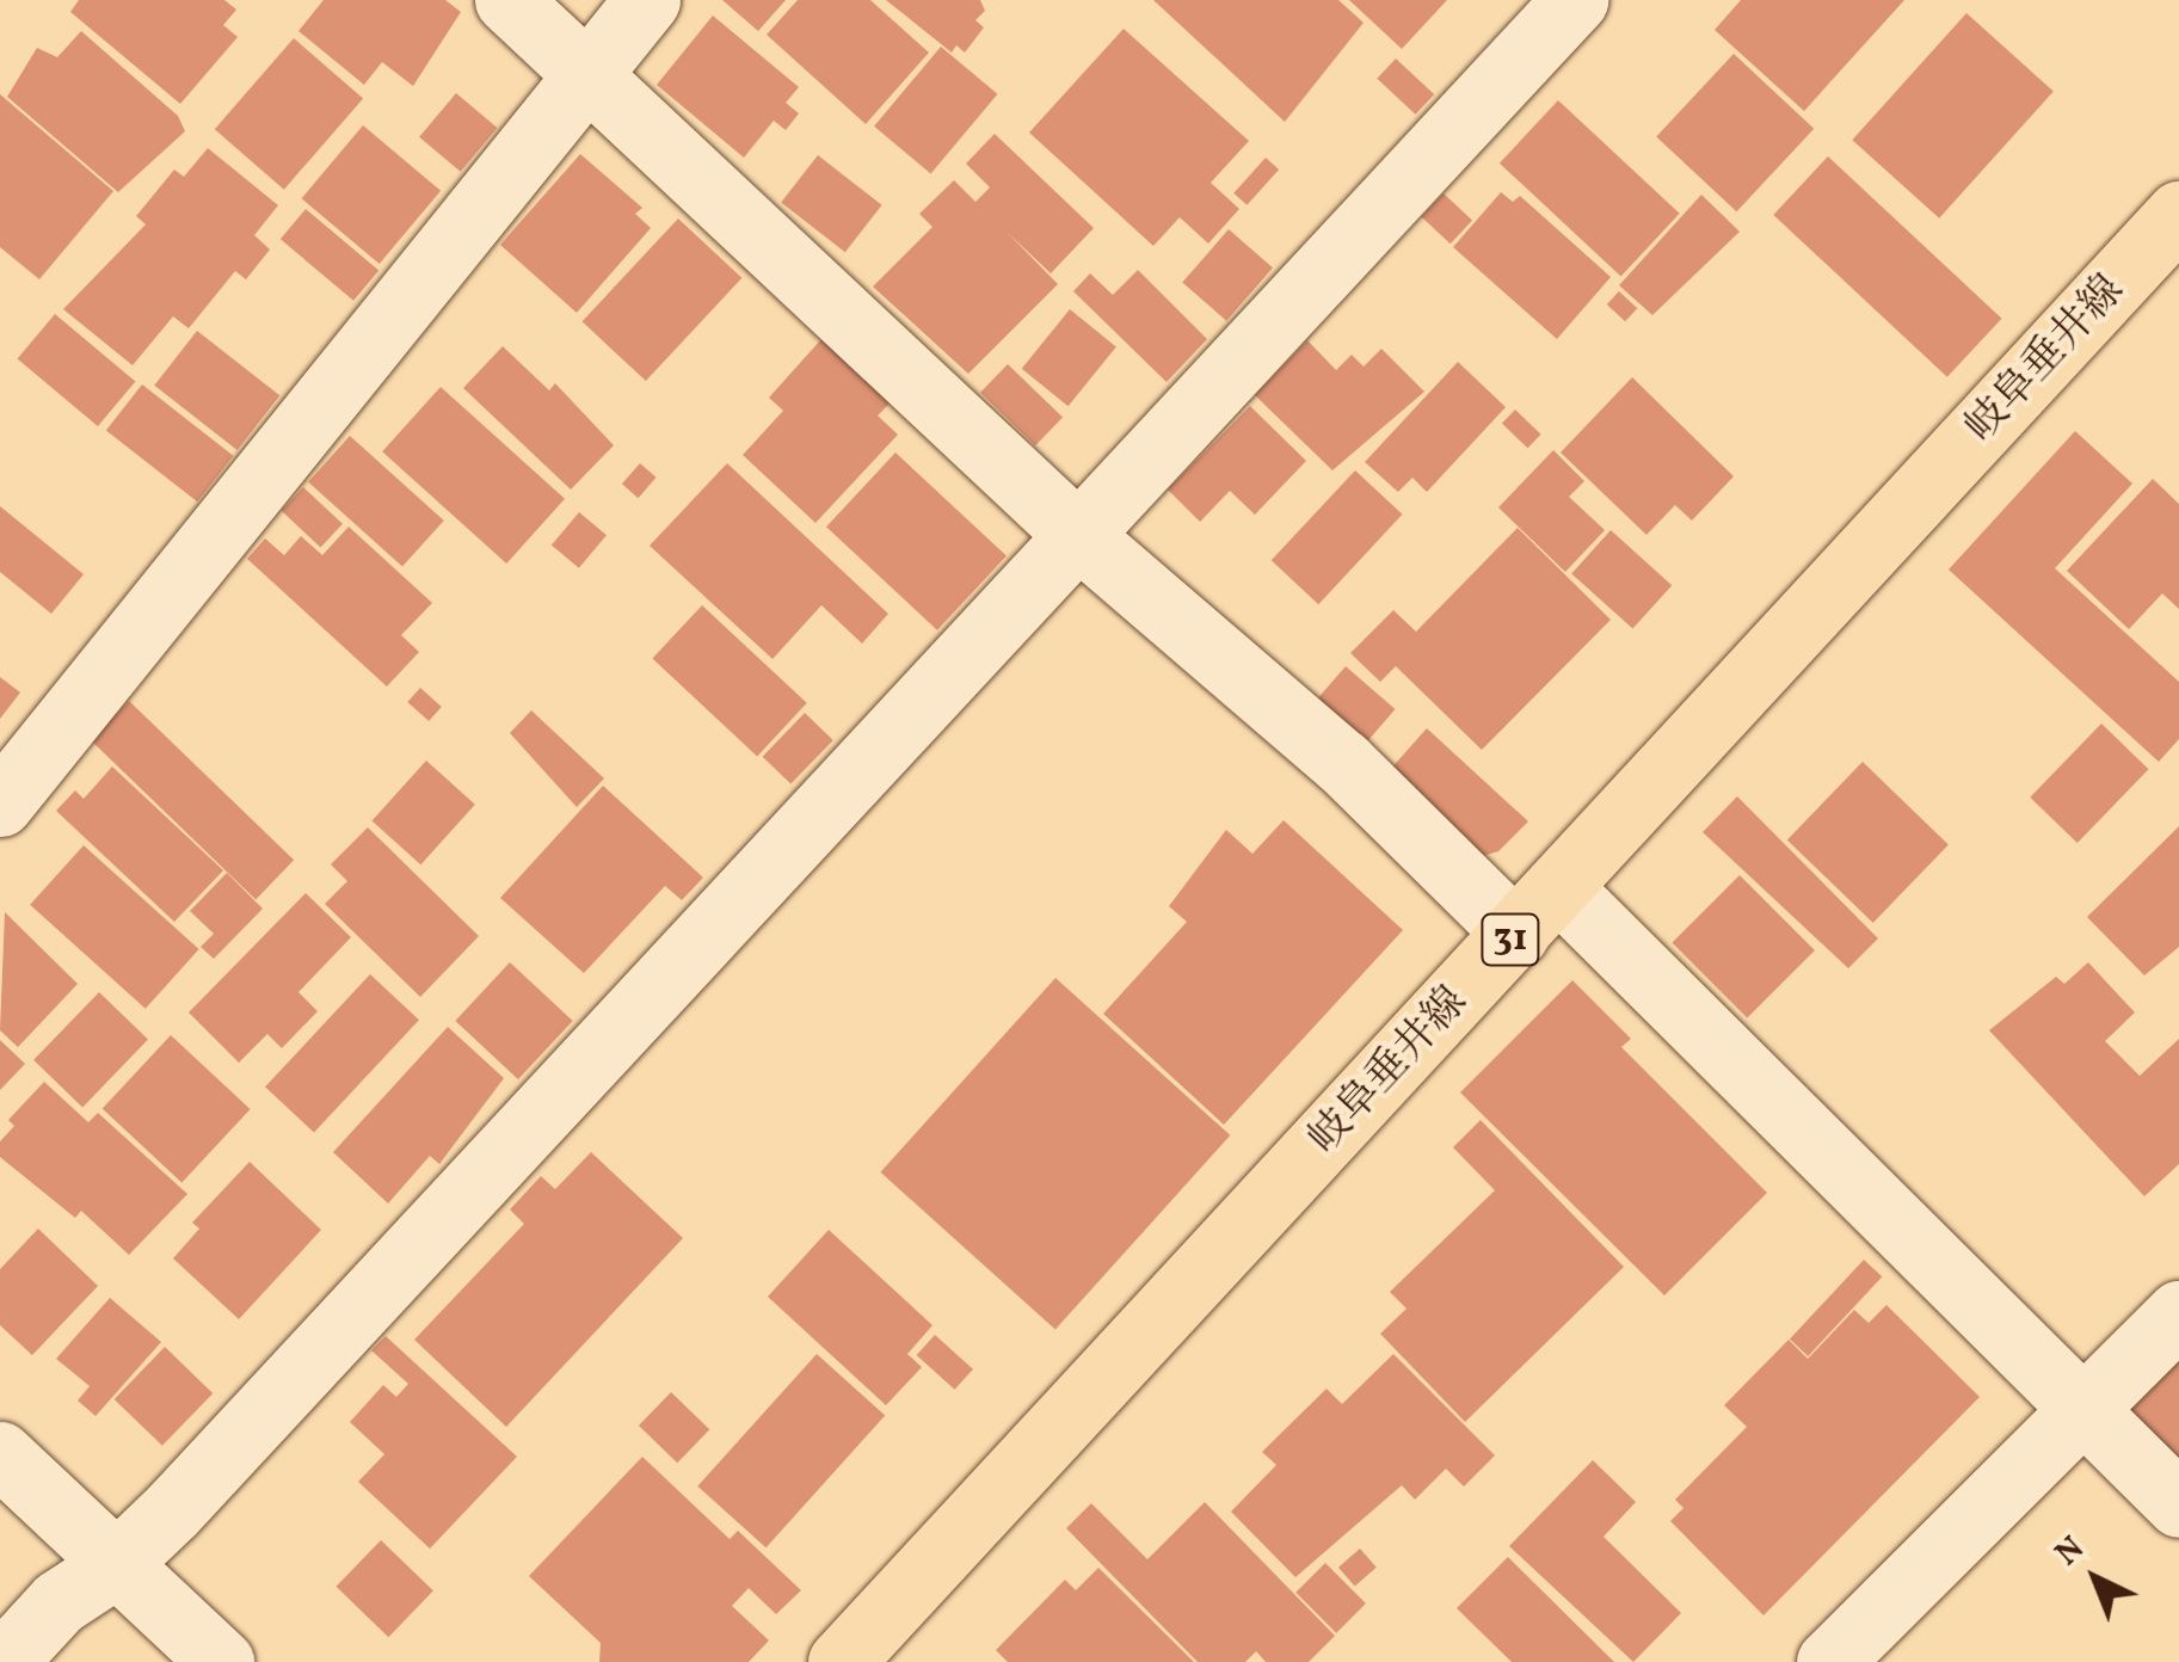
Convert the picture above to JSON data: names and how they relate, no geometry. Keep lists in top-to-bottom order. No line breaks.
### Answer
{"streets":{"main road":["岐阜垂井線","31"]},"north":"top left"}
